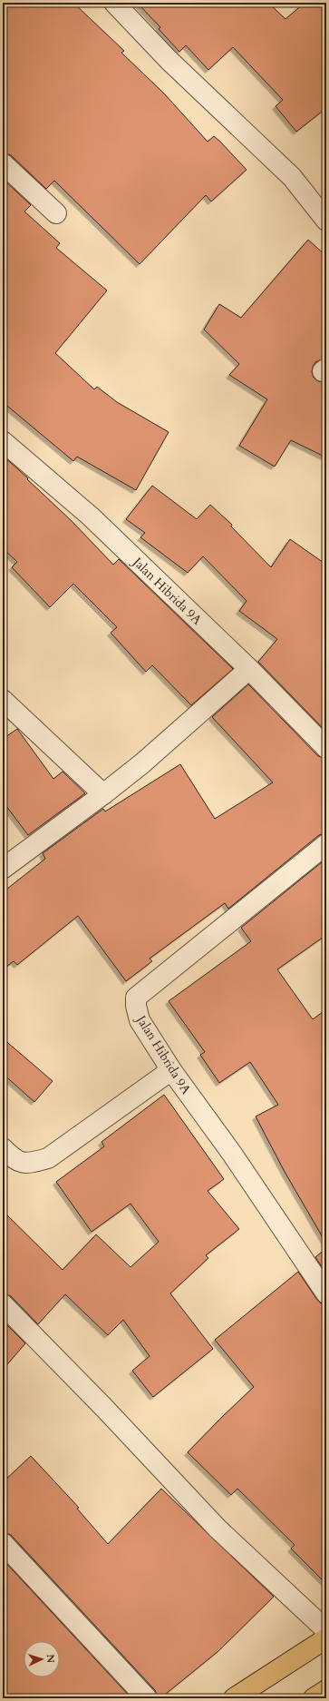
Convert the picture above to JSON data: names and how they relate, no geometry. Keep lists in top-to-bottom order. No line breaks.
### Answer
{"streets":{"street":["Jalan Hibrida 9A"]},"north":"right"}
